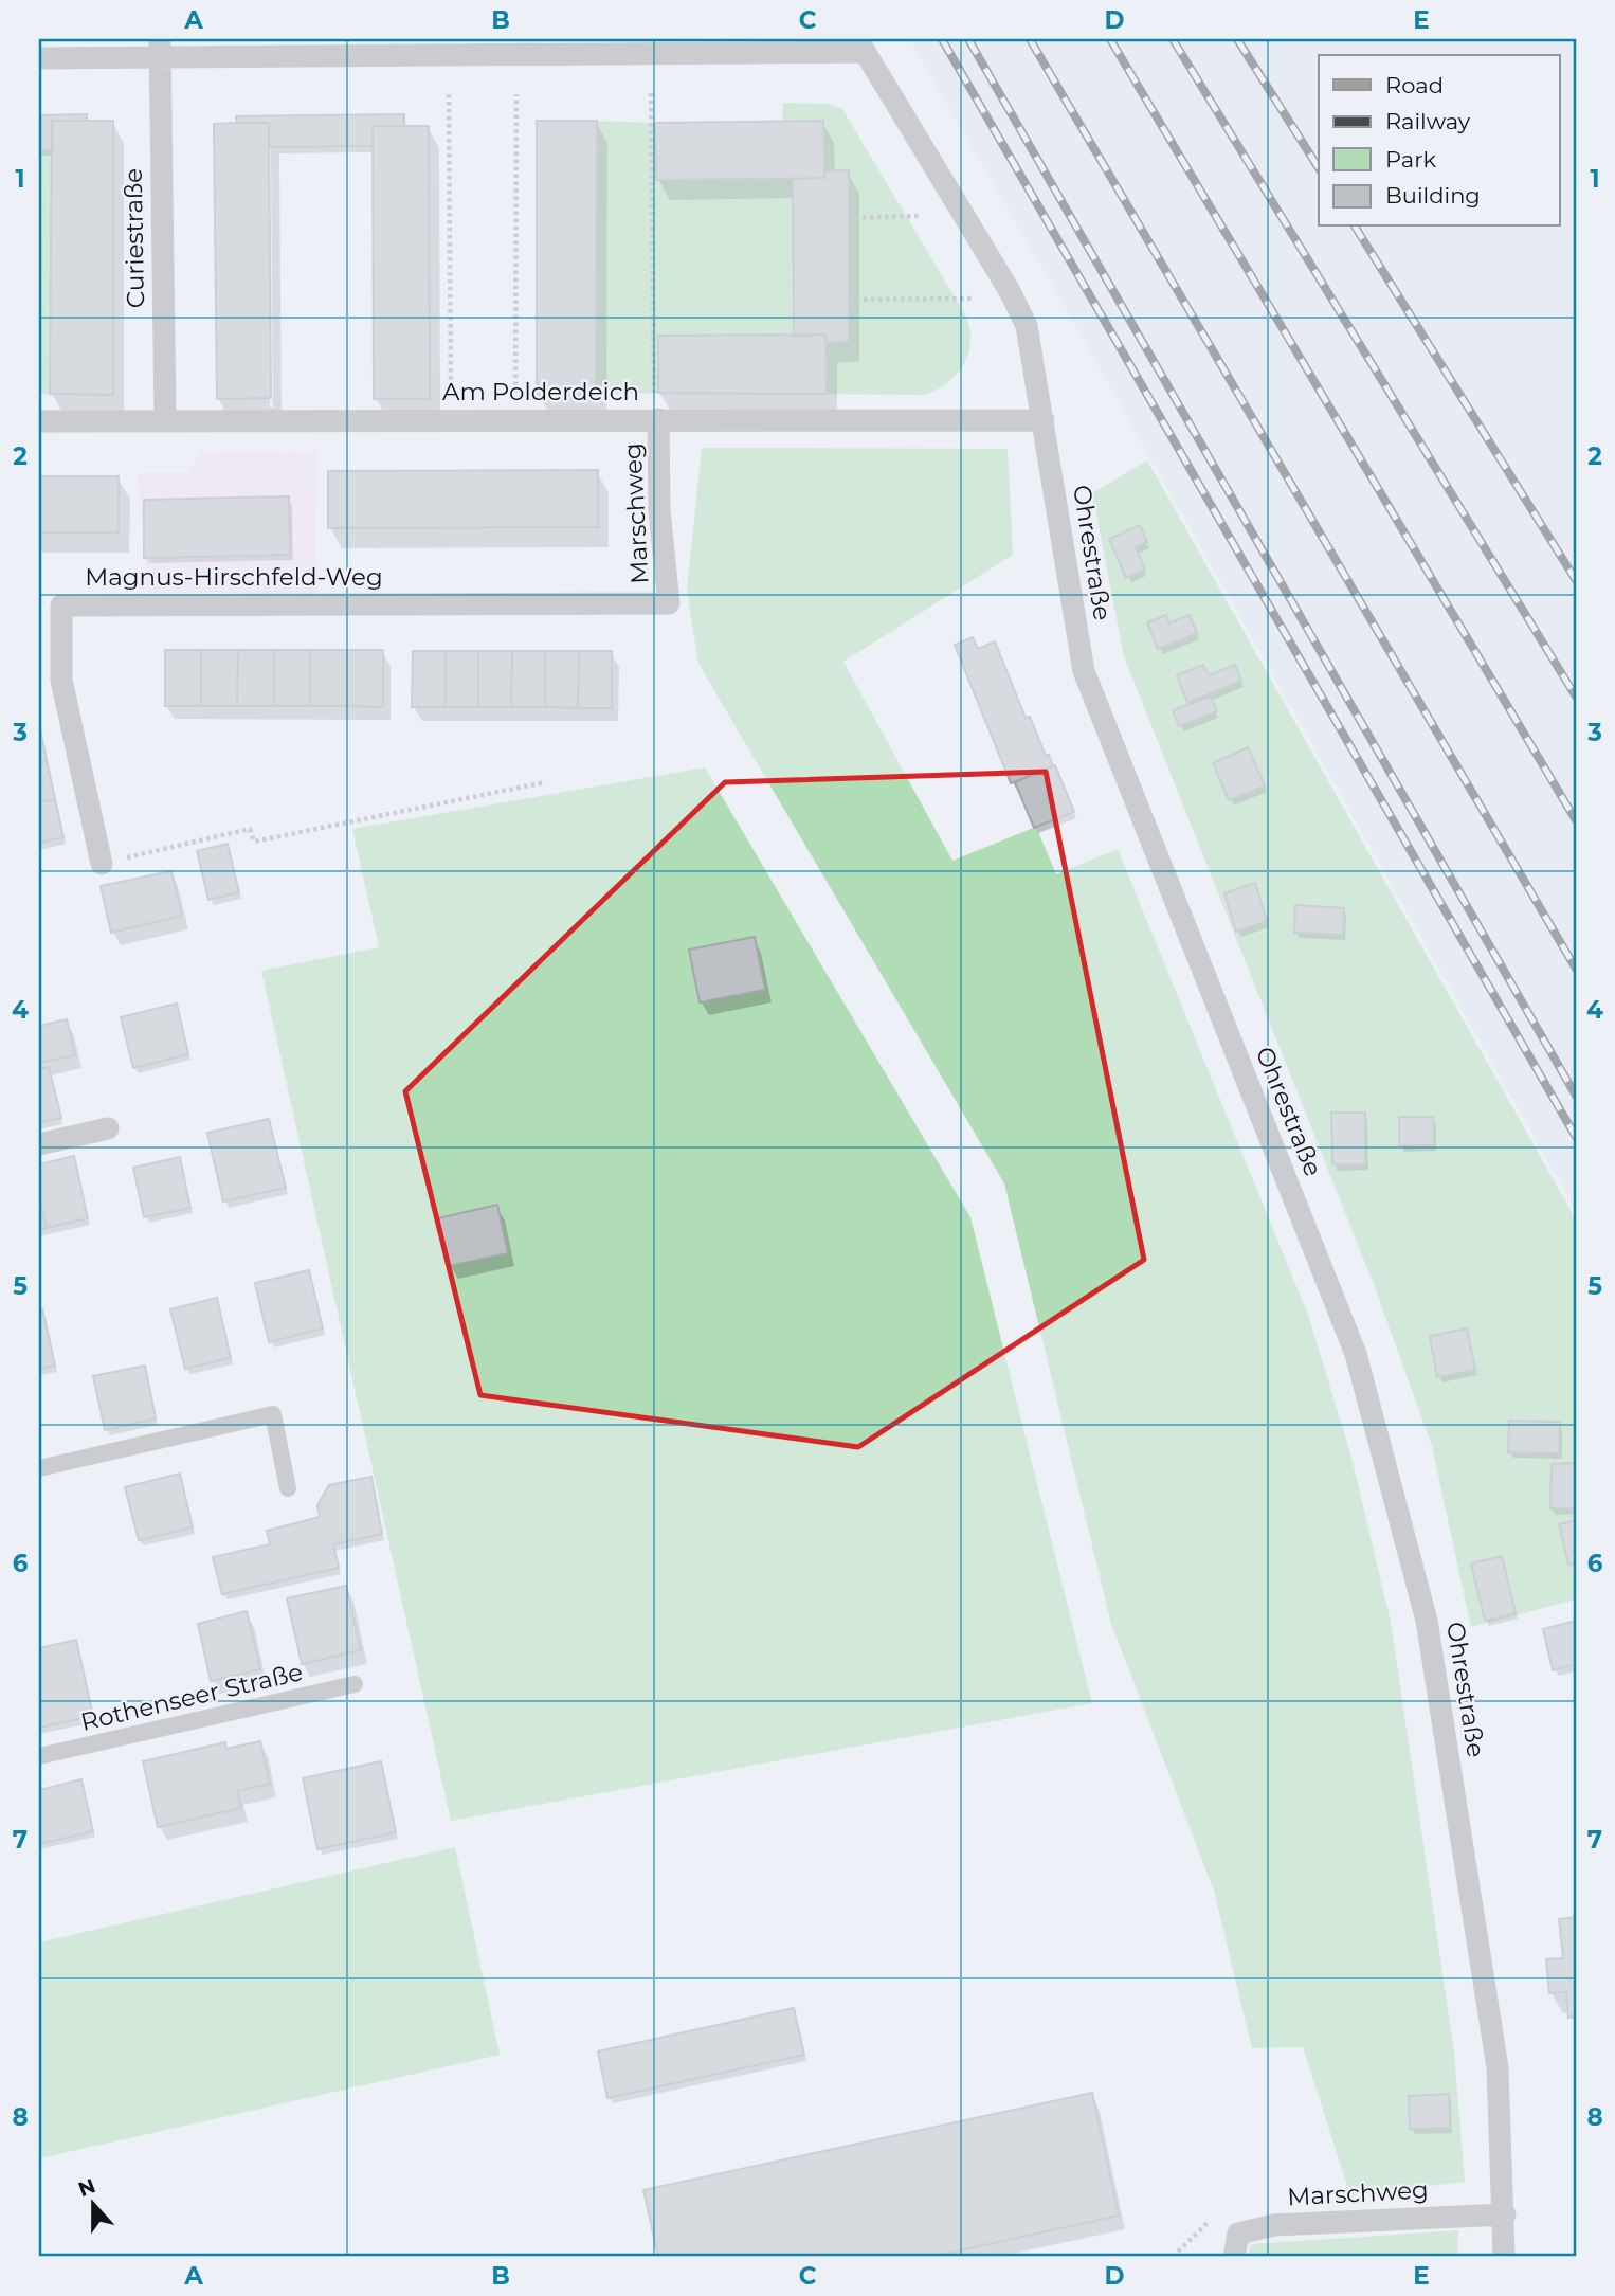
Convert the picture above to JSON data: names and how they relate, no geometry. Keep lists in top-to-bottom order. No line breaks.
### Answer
{"streets":{"street":["Curiestraße","Am Polderdeich","Marschweg","Ohrestraße","Magnus-Hirschfeld-Weg"],"lane":["Rothenseer Straße"]},"crossings":[["Curiestraße","Am Polderdeich"],["Am Polderdeich","Marschweg"],["Am Polderdeich","Ohrestraße"],["Marschweg","Ohrestraße"],["Marschweg","Magnus-Hirschfeld-Weg"]],"legend":["Road","Railway","Park","Building"],"north":"top","grid":{"columns":["A","B","C","D","E"],"rows":["1","2","3","4","5","6","7","8"]}}
